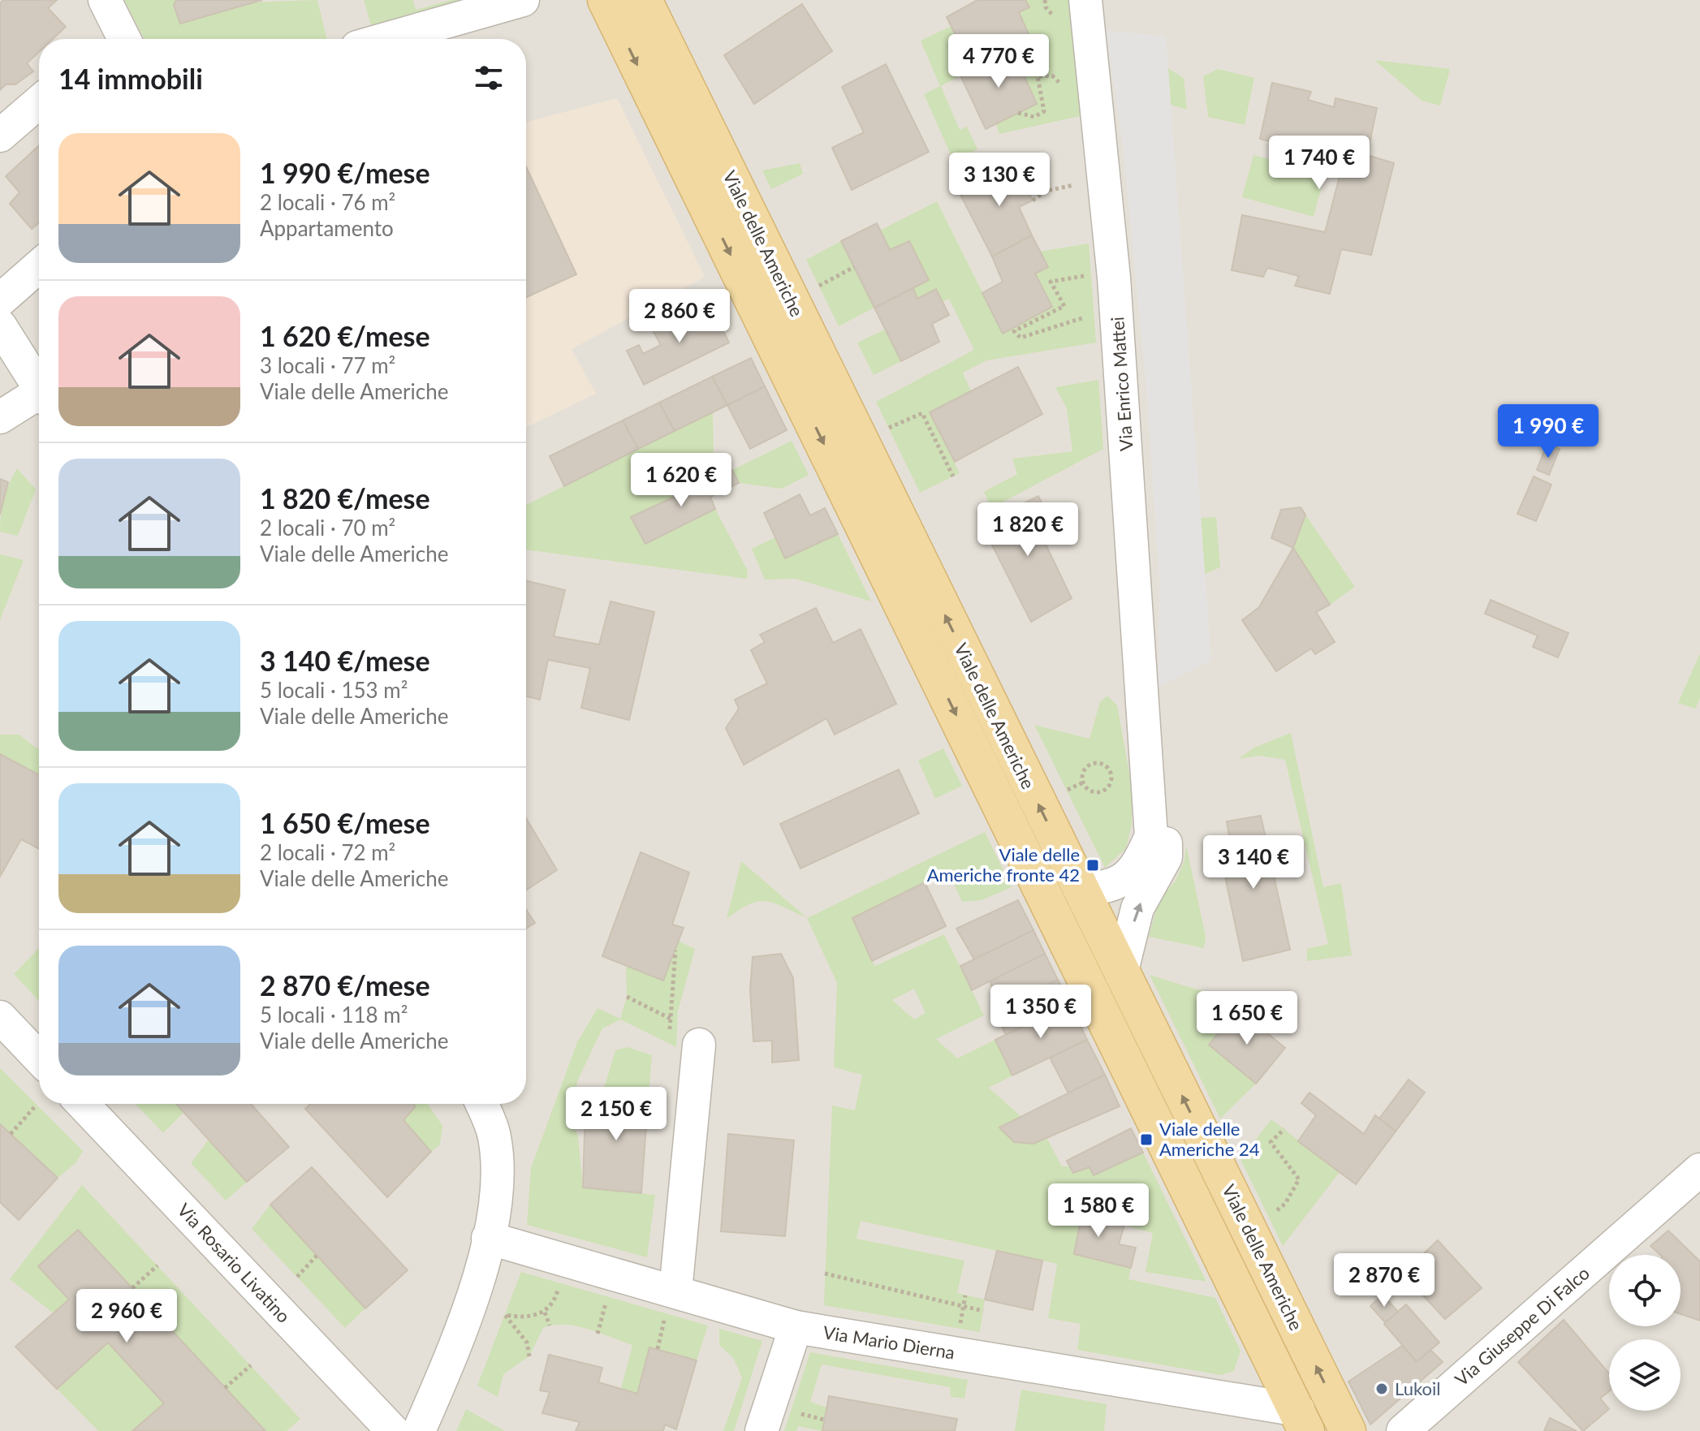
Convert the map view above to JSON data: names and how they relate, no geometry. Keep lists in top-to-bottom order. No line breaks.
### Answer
{"streets":{"main road":["Viale delle Americhe"],"street":["Via Enrico Mattei","Via Rosario Livatino","Via Giuseppe Di Falco","Via Mario Dierna"]},"crossings":[["Viale delle Americhe","Via Enrico Mattei"],["Viale delle Americhe","Via Mario Dierna"]],"places":{"transit":["Viale delle Americhe fronte 42","Viale delle Americhe 24"],"other":["Lukoil"]},"page":{"price":["4 770 €","1 740 €","3 130 €","2 860 €","1 990 €","1 620 €","1 820 €","3 140 €","1 350 €","1 650 €","2 150 €","1 580 €","2 870 €","2 960 €"],"heading":"14 immobili","list":[{"name":"1 990 €/mese","note":"2 locali · 76 m² · Appartamento"},{"name":"1 620 €/mese","note":"3 locali · 77 m² · Viale delle Americhe"},{"name":"1 820 €/mese","note":"2 locali · 70 m² · Viale delle Americhe"},{"name":"3 140 €/mese","note":"5 locali · 153 m² · Viale delle Americhe"},{"name":"1 650 €/mese","note":"2 locali · 72 m² · Viale delle Americhe"},{"name":"2 870 €/mese","note":"5 locali · 118 m² · Viale delle Americhe"}]}}
